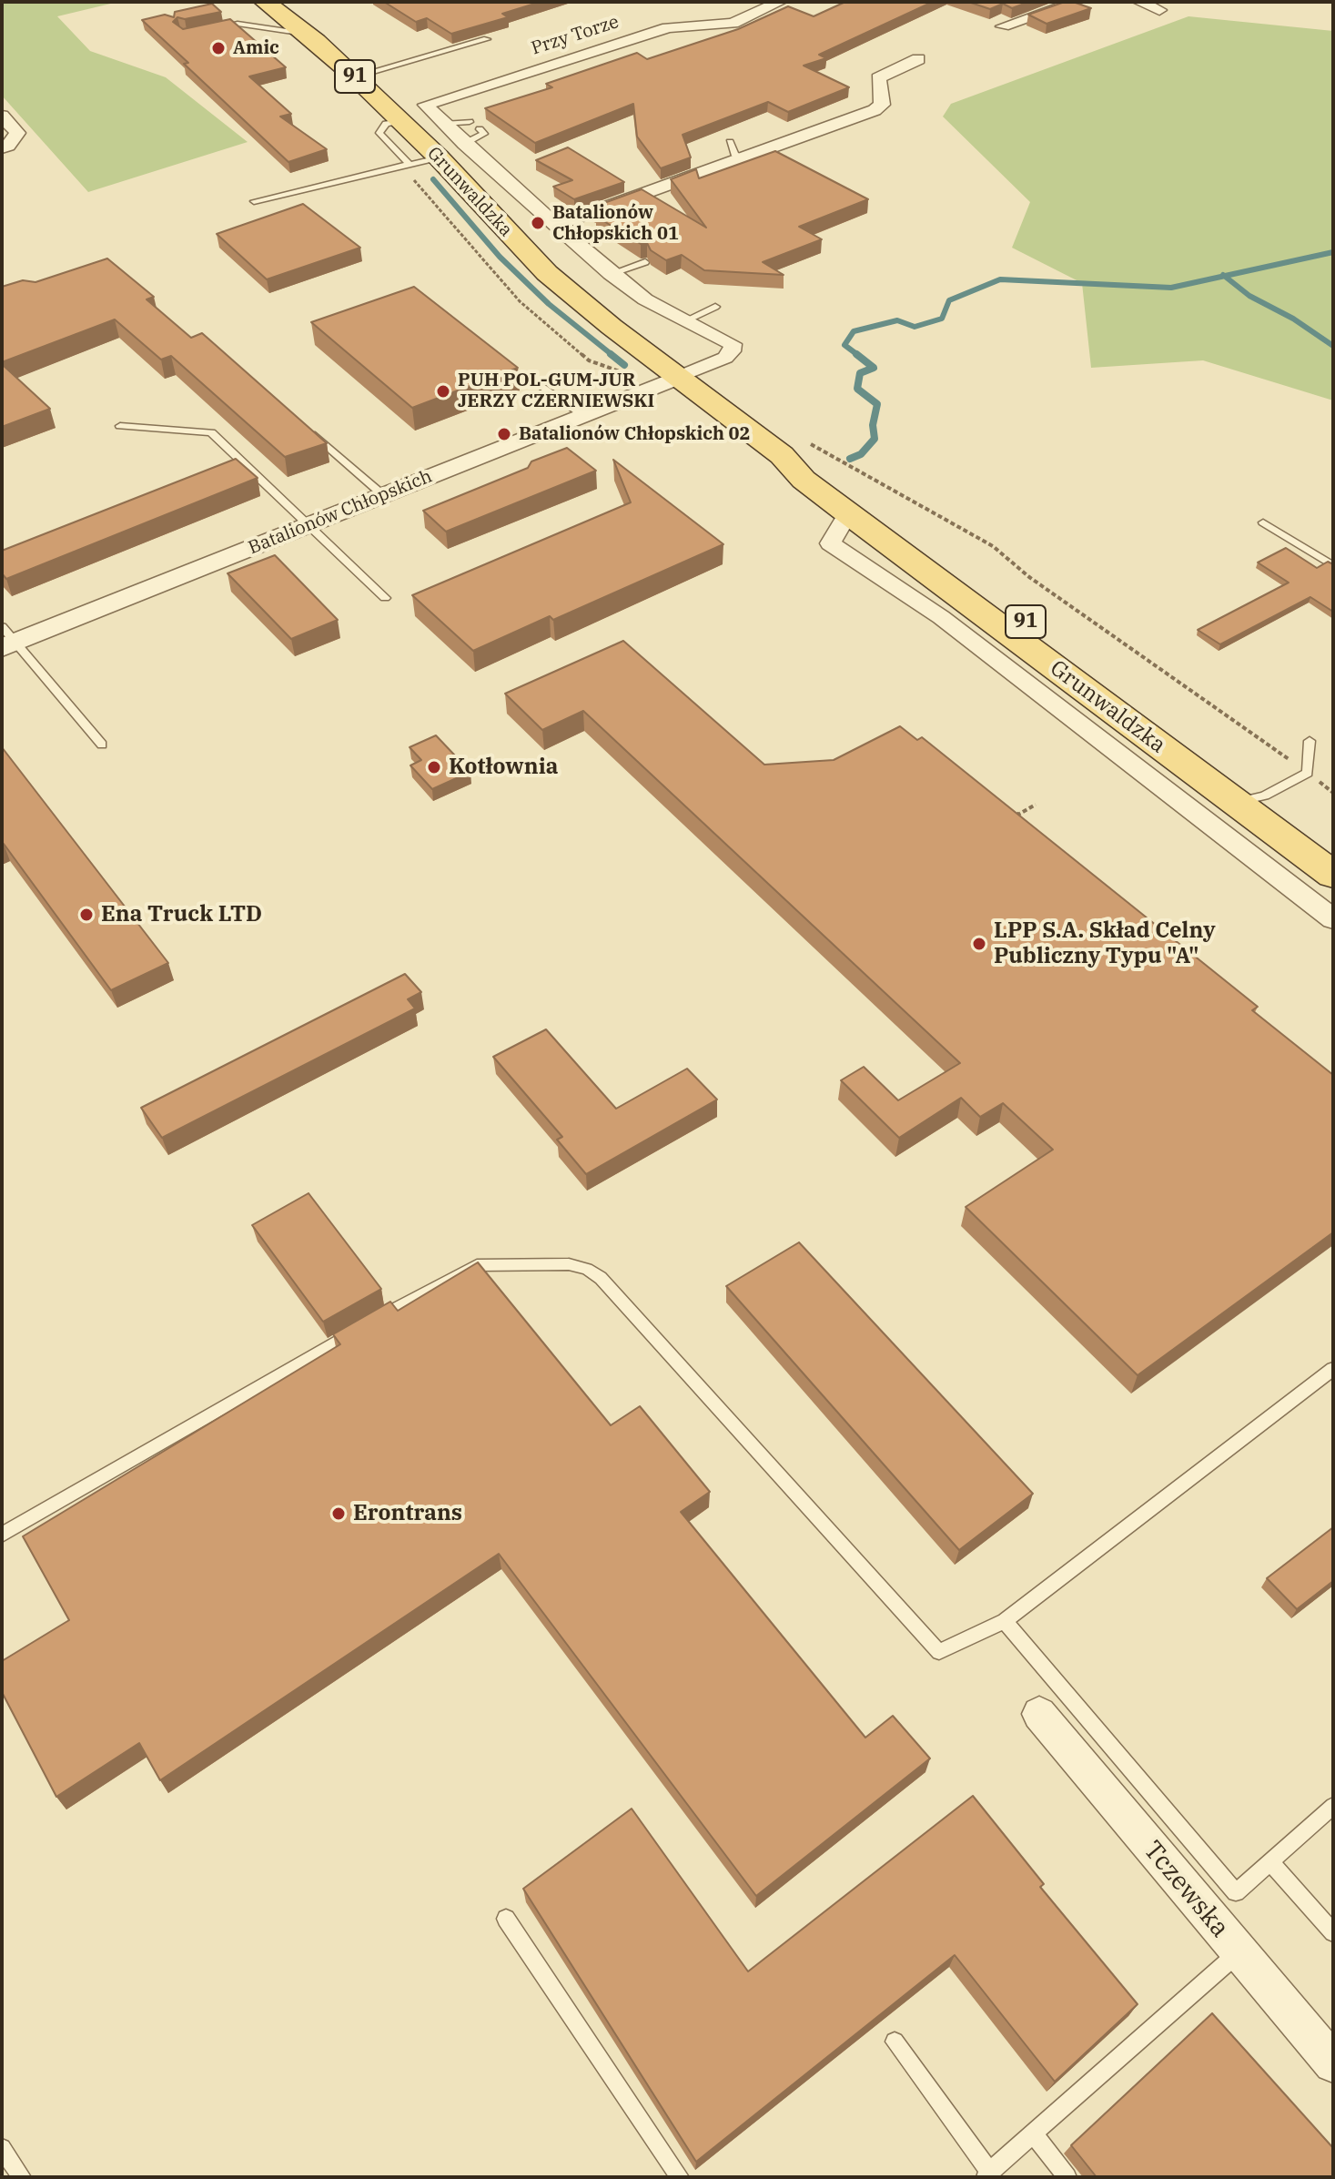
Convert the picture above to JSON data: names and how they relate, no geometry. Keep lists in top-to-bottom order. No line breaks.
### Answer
{"streets":{"main road":["91","Grunwaldzka"],"street":["Przy Torze","Batalionów Chłopskich","Tczewska"]},"crossings":[["Przy Torze","Grunwaldzka"],["Grunwaldzka","Batalionów Chłopskich"]],"places":["Amic","Batalionów Chłopskich 01","PUH POL-GUM-JUR JERZY CZERNIEWSKI","Batalionów Chłopskich 02","Kotłownia","Ena Truck LTD","LPP S.A. Skład Celny Publiczny Typu \"A\"","Erontrans"]}
